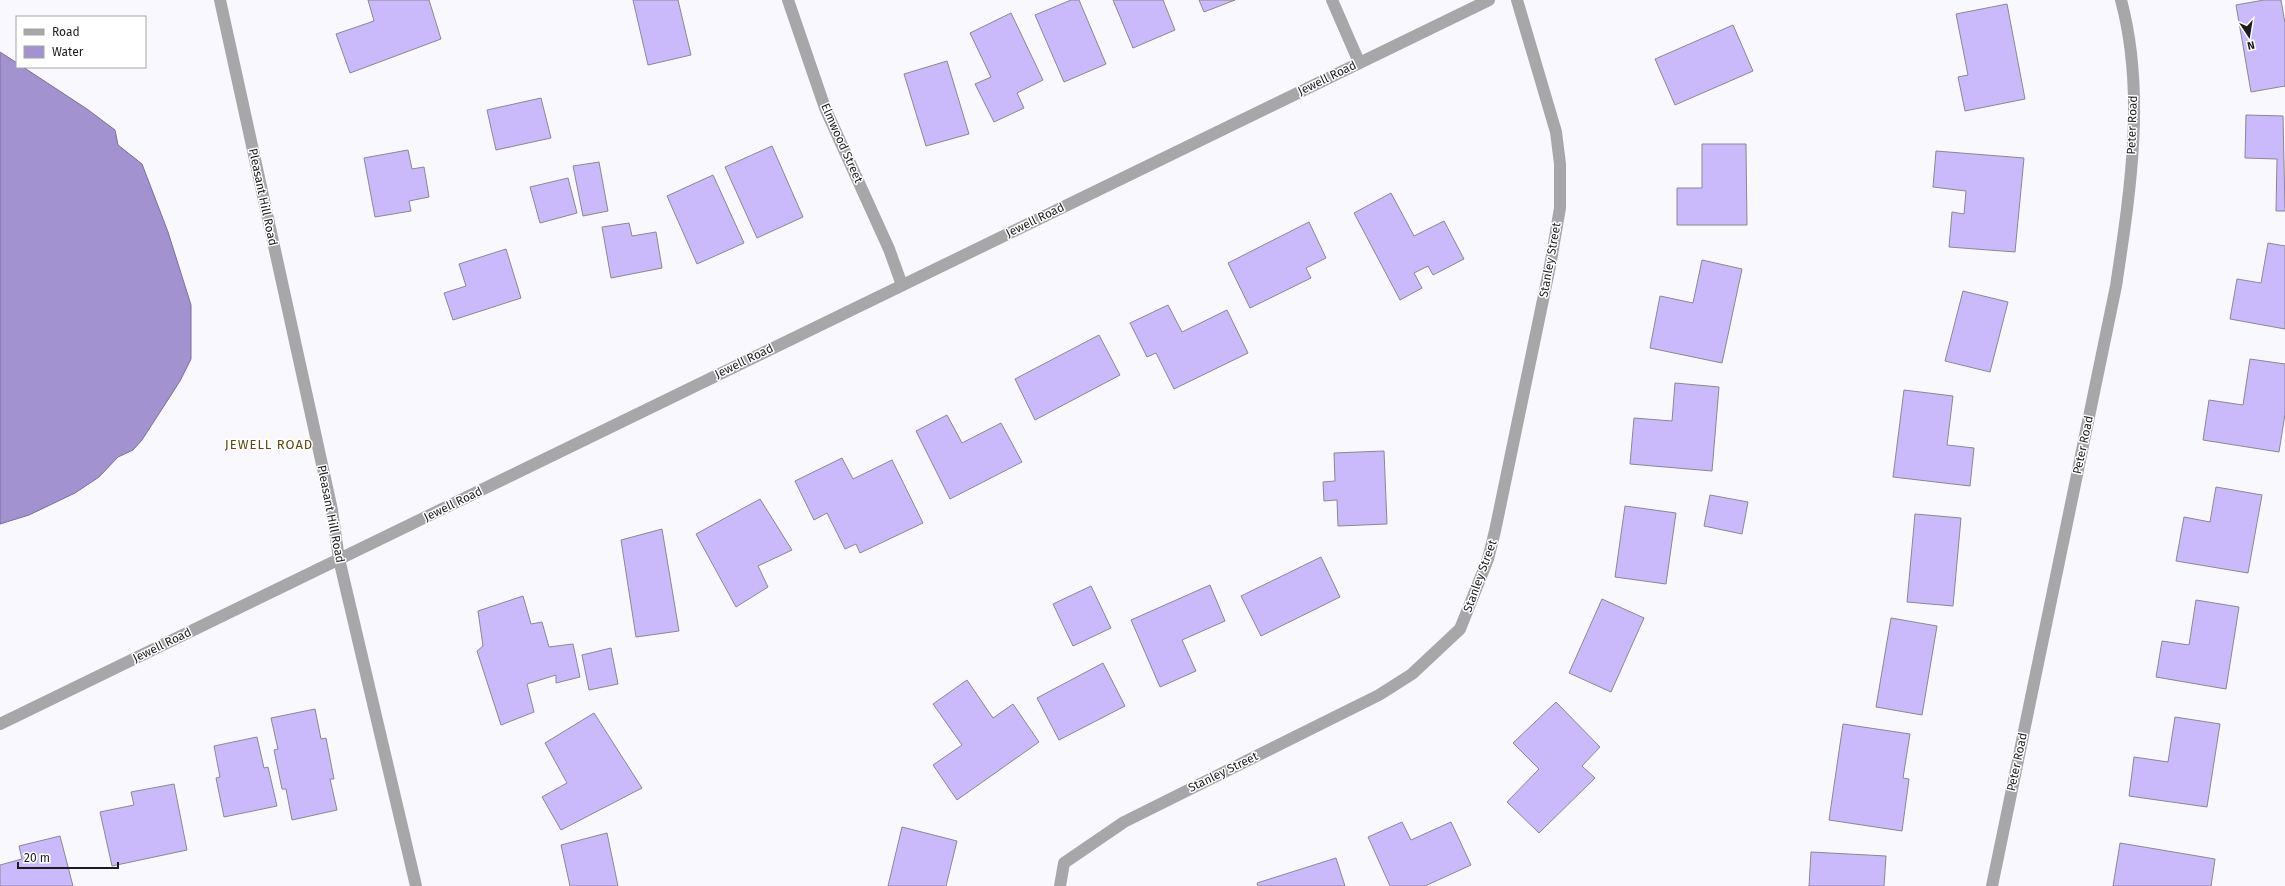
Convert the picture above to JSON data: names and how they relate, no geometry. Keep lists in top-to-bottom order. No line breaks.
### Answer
{"streets":{"street":["Jewell Road","Peter Road","Elmwood Street","Pleasant Hill Road","Stanley Street"]},"crossings":[["Jewell Road","Elmwood Street"],["Jewell Road","Pleasant Hill Road"]],"districts":["JEWELL ROAD"],"legend":["Road","Water"],"scale_bar":"20 m","north":"bottom"}
